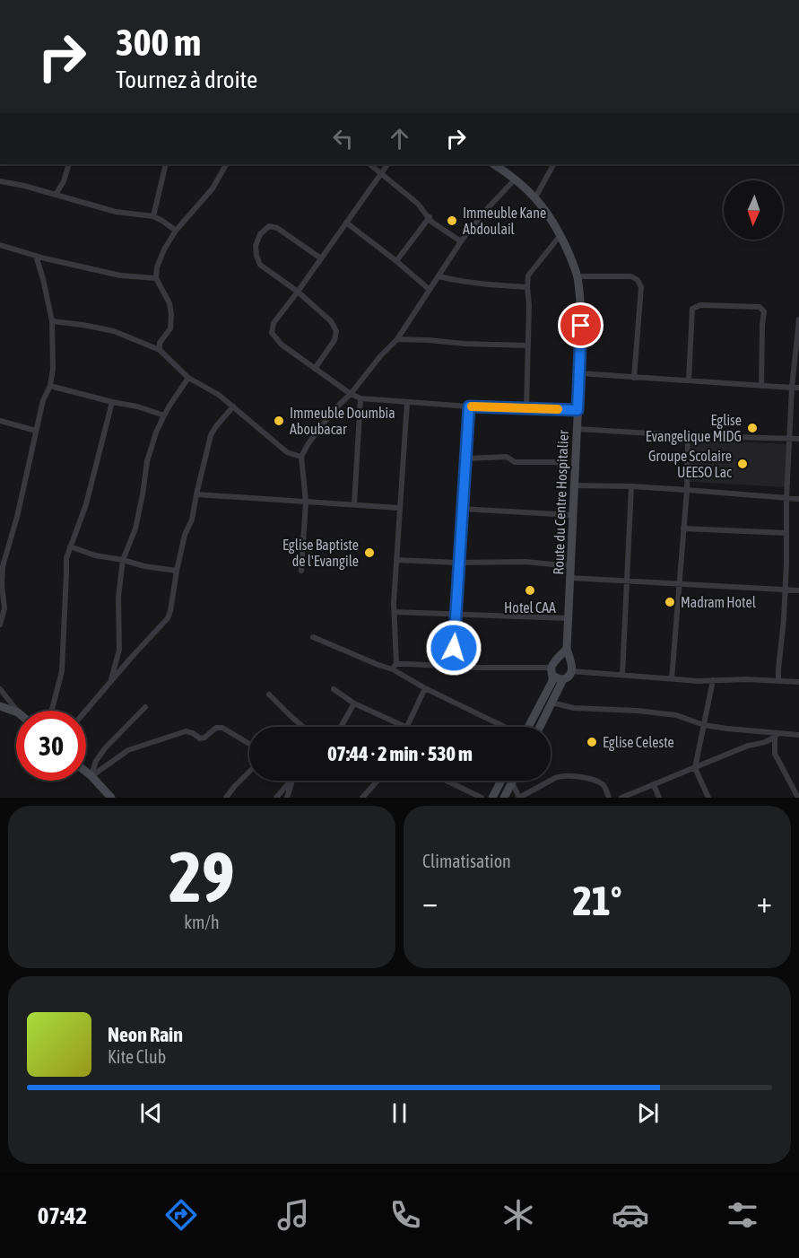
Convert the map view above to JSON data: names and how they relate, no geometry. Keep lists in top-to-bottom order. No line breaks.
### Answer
{"streets":{"street":["Route du Centre Hospitalier"]},"places":["Immeuble Kane Abdoulail","Immeuble Doumbia Aboubacar","Eglise Evangelique MIDG","Groupe Scolaire UEESO Lac","Eglise Baptiste de l'Evangile","Hotel CAA","Madram Hotel","Eglise Celeste"],"north":"bottom","page":{"turn":["300 m","Tournez à droite"],"limit":"30","trip":"07:44 · 2 min · 530 m","tile":[["29","km/h"],"Climatisation"],"heat":["−","21°","+"],"song":["Neon Rain","Kite Club"],"tabs":"07:42"}}
